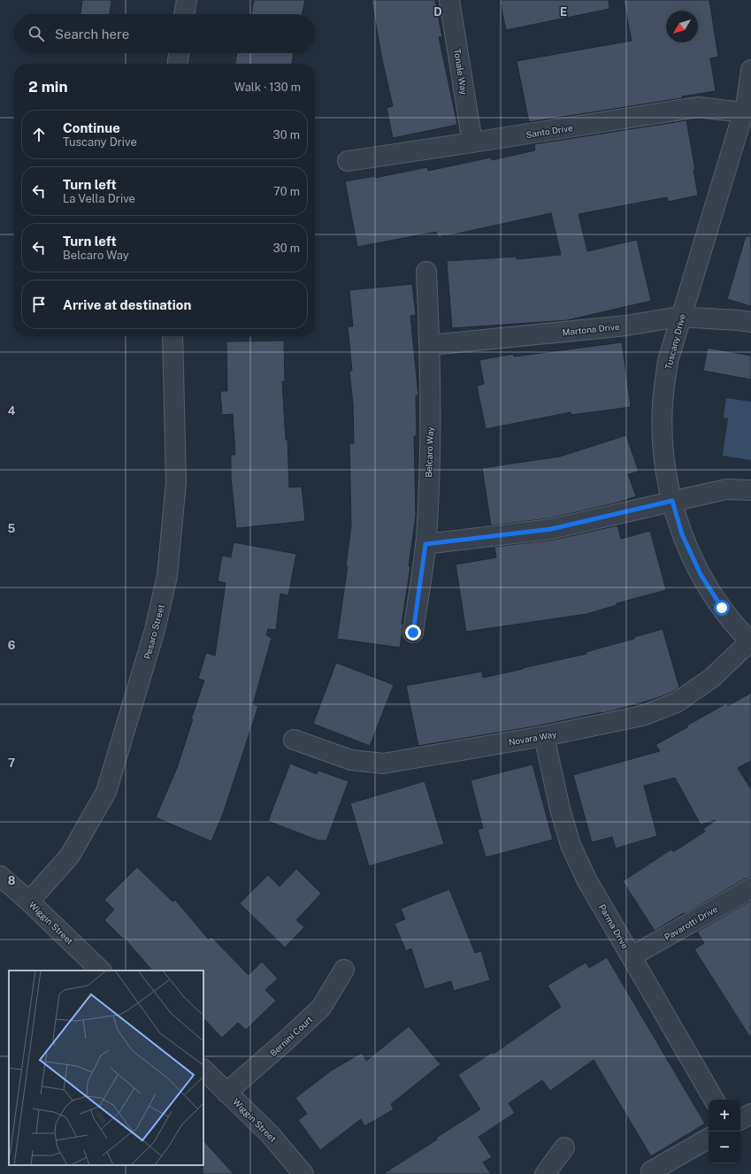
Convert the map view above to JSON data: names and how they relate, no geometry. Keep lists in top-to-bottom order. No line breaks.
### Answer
{"streets":{"street":["Tonale Way","Santo Drive","Martona Drive","Tuscany Drive","Belcaro Way","Pesaro Street","Novara Way","Wiggin Street","Pavarotti Drive","Parma Drive","Bernini Court"]},"crossings":[["Tonale Way","Santo Drive"],["Santo Drive","Tuscany Drive"],["Martona Drive","Tuscany Drive"],["Martona Drive","Belcaro Way"],["Tuscany Drive","Novara Way"],["Pesaro Street","Wiggin Street"],["Novara Way","Parma Drive"],["Wiggin Street","Bernini Court"],["Pavarotti Drive","Parma Drive"]],"north":"bottom left","page":{"search":"Search here","heading":["2 min","Walk · 130 m"],"list":[["Continue","Tuscany Drive","30 m"],["Turn left","La Vella Drive","70 m"],["Turn left","Belcaro Way","30 m"],"Arrive at destination"],"map_buttons":["+","−"]},"grid":{"columns":["D","E"],"rows":["4","5","6","7","8"]}}
